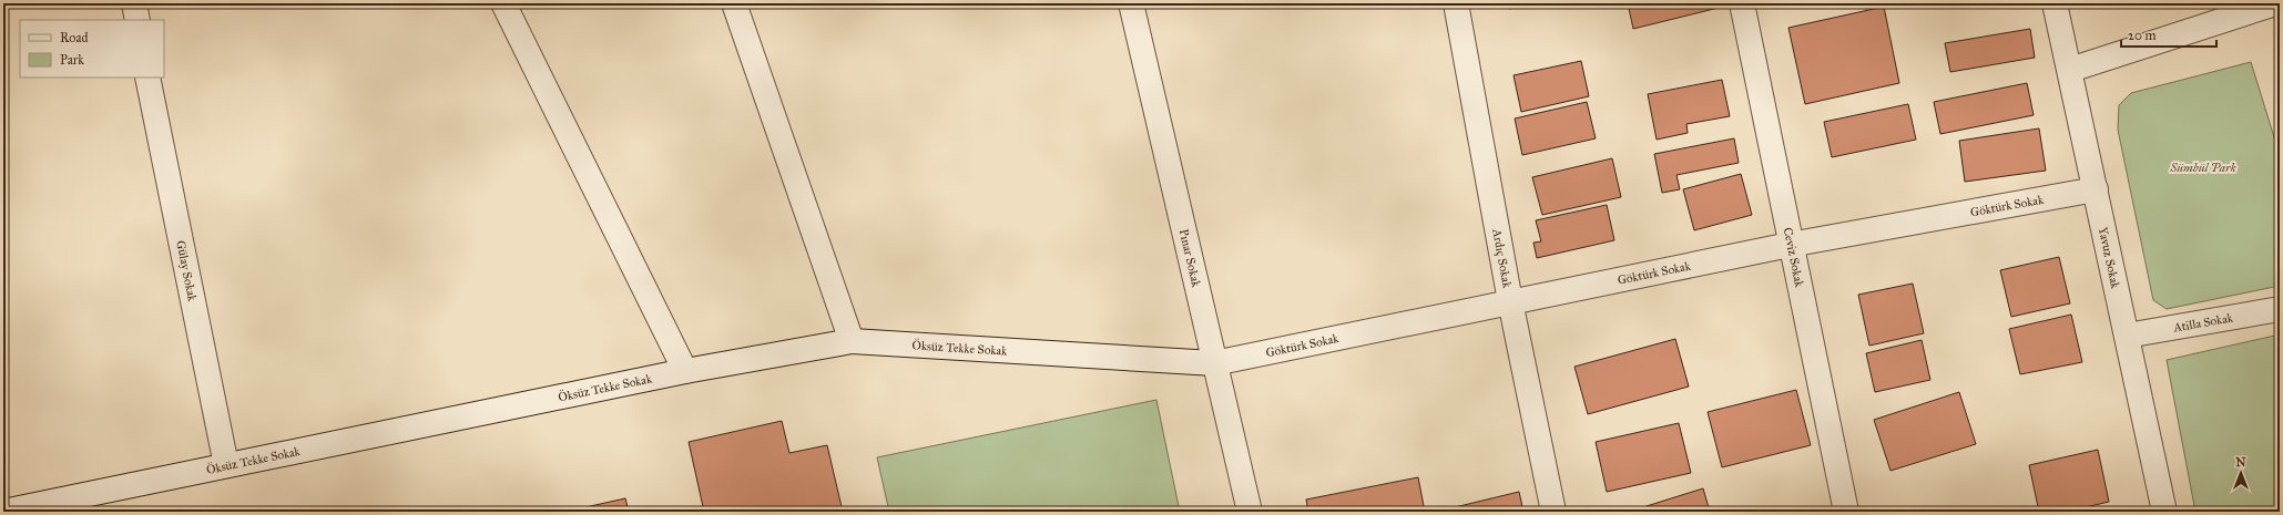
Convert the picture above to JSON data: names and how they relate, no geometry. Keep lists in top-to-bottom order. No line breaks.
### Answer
{"streets":{"street":["Göktürk Sokak","Yavuz Sokak","Pınar Sokak","Ardıç Sokak","Ceviz Sokak","Gülay Sokak","Atilla Sokak","Öksüz Tekke Sokak"]},"crossings":[["Göktürk Sokak","Yavuz Sokak"],["Göktürk Sokak","Pınar Sokak"],["Göktürk Sokak","Ardıç Sokak"],["Göktürk Sokak","Ceviz Sokak"],["Göktürk Sokak","Öksüz Tekke Sokak"],["Yavuz Sokak","Atilla Sokak"],["Pınar Sokak","Öksüz Tekke Sokak"],["Gülay Sokak","Öksüz Tekke Sokak"]],"parks":["Sümbül Park"],"legend":["Road","Park"],"scale_bar":"20 m","north":"top"}
